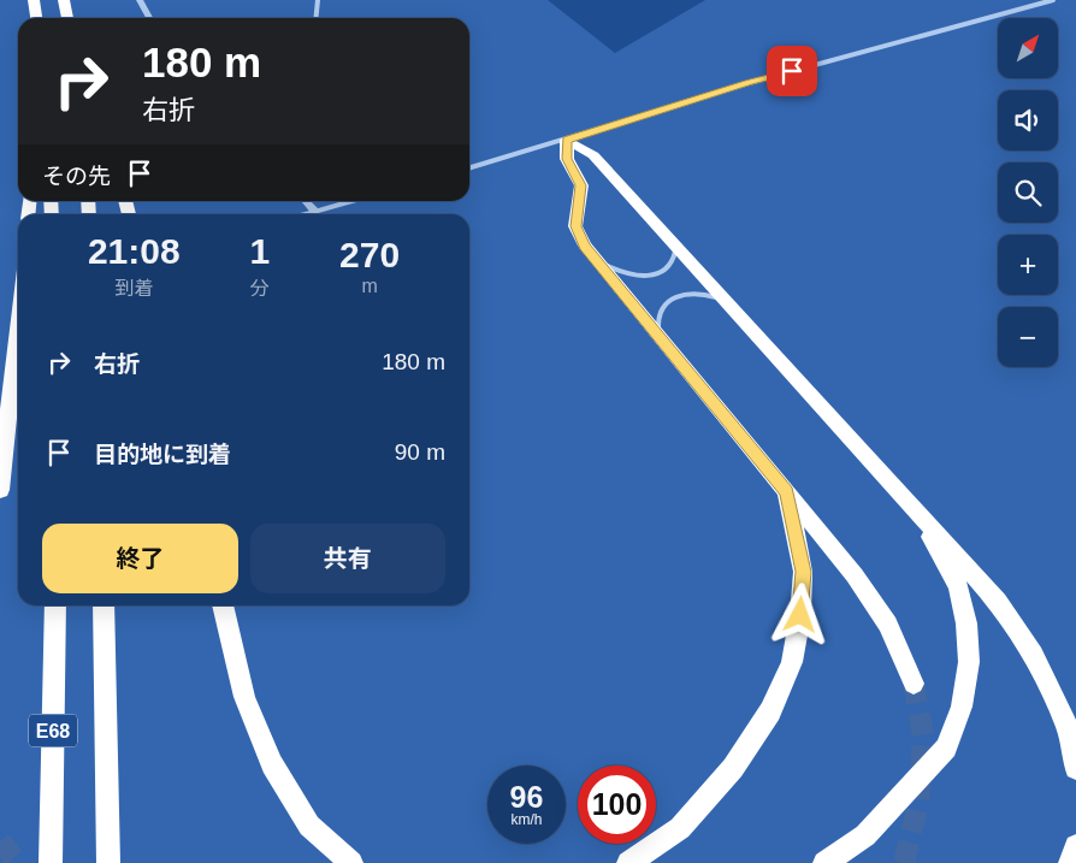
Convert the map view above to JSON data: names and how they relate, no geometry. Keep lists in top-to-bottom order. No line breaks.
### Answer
{"streets":{"highway":["E68"]},"north":"top right","page":{"map_buttons":["+","−"],"turn":["180 m","右折"],"then":"その先","eta":["21:08","到着","1","分","270","m"],"list":[{"name":"右折","value":"180 m"},{"name":"目的地に到着","value":"90 m"}],"buttons":["終了","共有"],"speed":"96 km/h","limit":"100"}}
